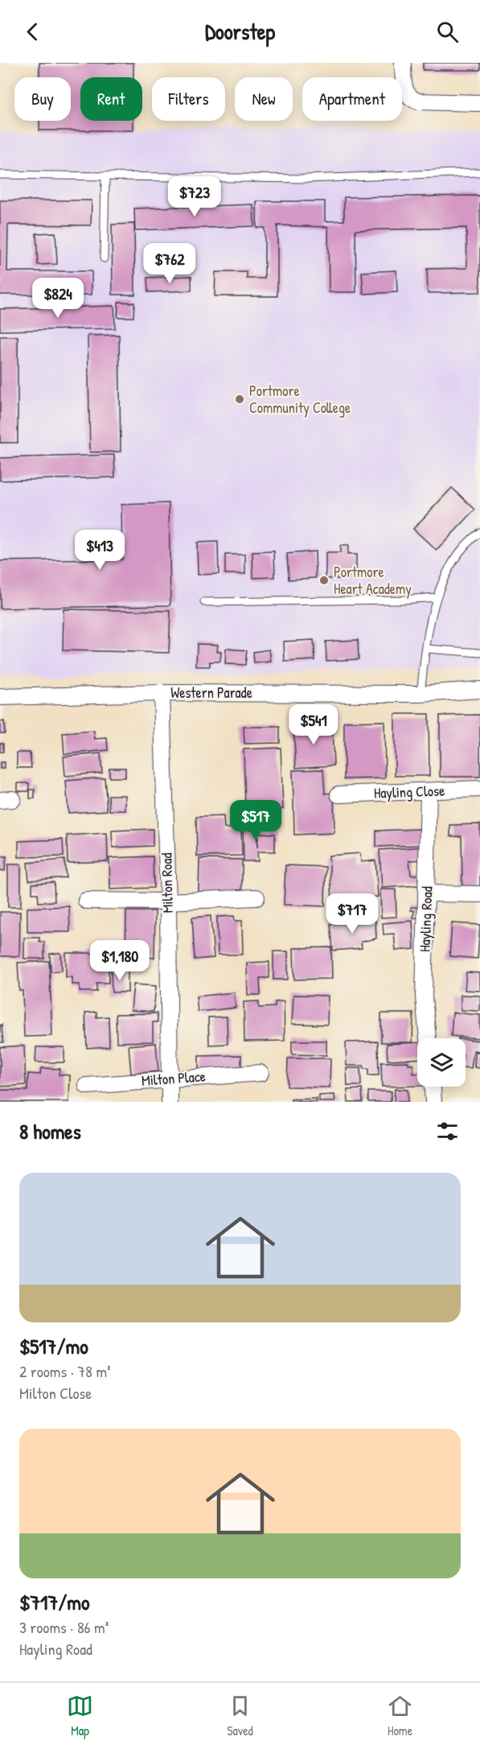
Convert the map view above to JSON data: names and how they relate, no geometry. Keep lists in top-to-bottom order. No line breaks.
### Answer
{"streets":{"street":["Western Parade","Hayling Close","Milton Road","Hayling Road","Milton Place"]},"crossings":[["Western Parade","Milton Road"],["Hayling Close","Hayling Road"],["Milton Road","Milton Place"]],"places":["Portmore Community College","Portmore Heart Academy"],"page":{"header":"Doorstep","chip":["Buy","Rent","Filters","New","Apartment"],"price":["$723","$762","$824","$413","$541","$517","$717","$1,180"],"heading":"8 homes","list":[{"name":"$517/mo","note":"2 rooms · 78 m² · Milton Close"},{"name":"$717/mo","note":"3 rooms · 86 m² · Hayling Road"}],"tabs":["Map","Saved","Home"]}}
